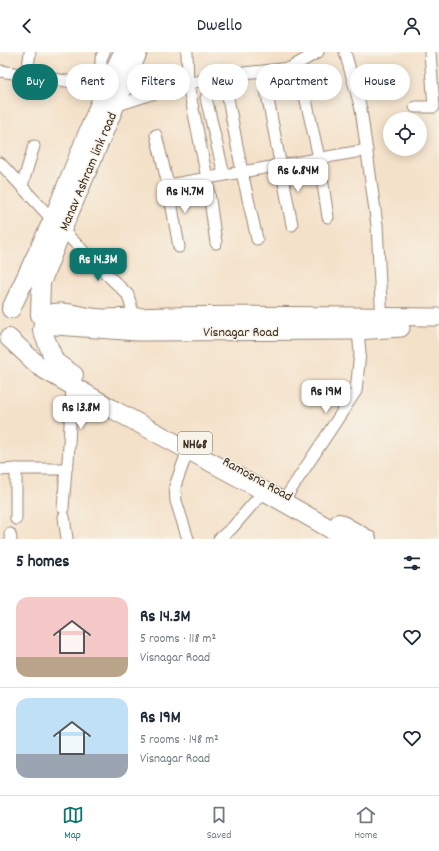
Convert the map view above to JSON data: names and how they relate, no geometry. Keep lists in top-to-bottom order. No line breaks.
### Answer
{"streets":{"highway":["Manav Ashram link road","NH68","Ramosna Road"],"main road":["Visnagar Road"]},"crossings":[["Manav Ashram link road","NH68"],["Manav Ashram link road","Ramosna Road"],["NH68","Ramosna Road"]],"page":{"header":"Dwello","chip":["Buy","Rent","Filters","New","Apartment","House"],"price":["Rs 6.84M","Rs 14.7M","Rs 14.3M","Rs 19M","Rs 13.8M"],"heading":"5 homes","list":[{"name":"Rs 14.3M","note":"5 rooms · 118 m² · Visnagar Road"},{"name":"Rs 19M","note":"5 rooms · 148 m² · Visnagar Road"}],"tabs":["Map","Saved","Home"]}}
